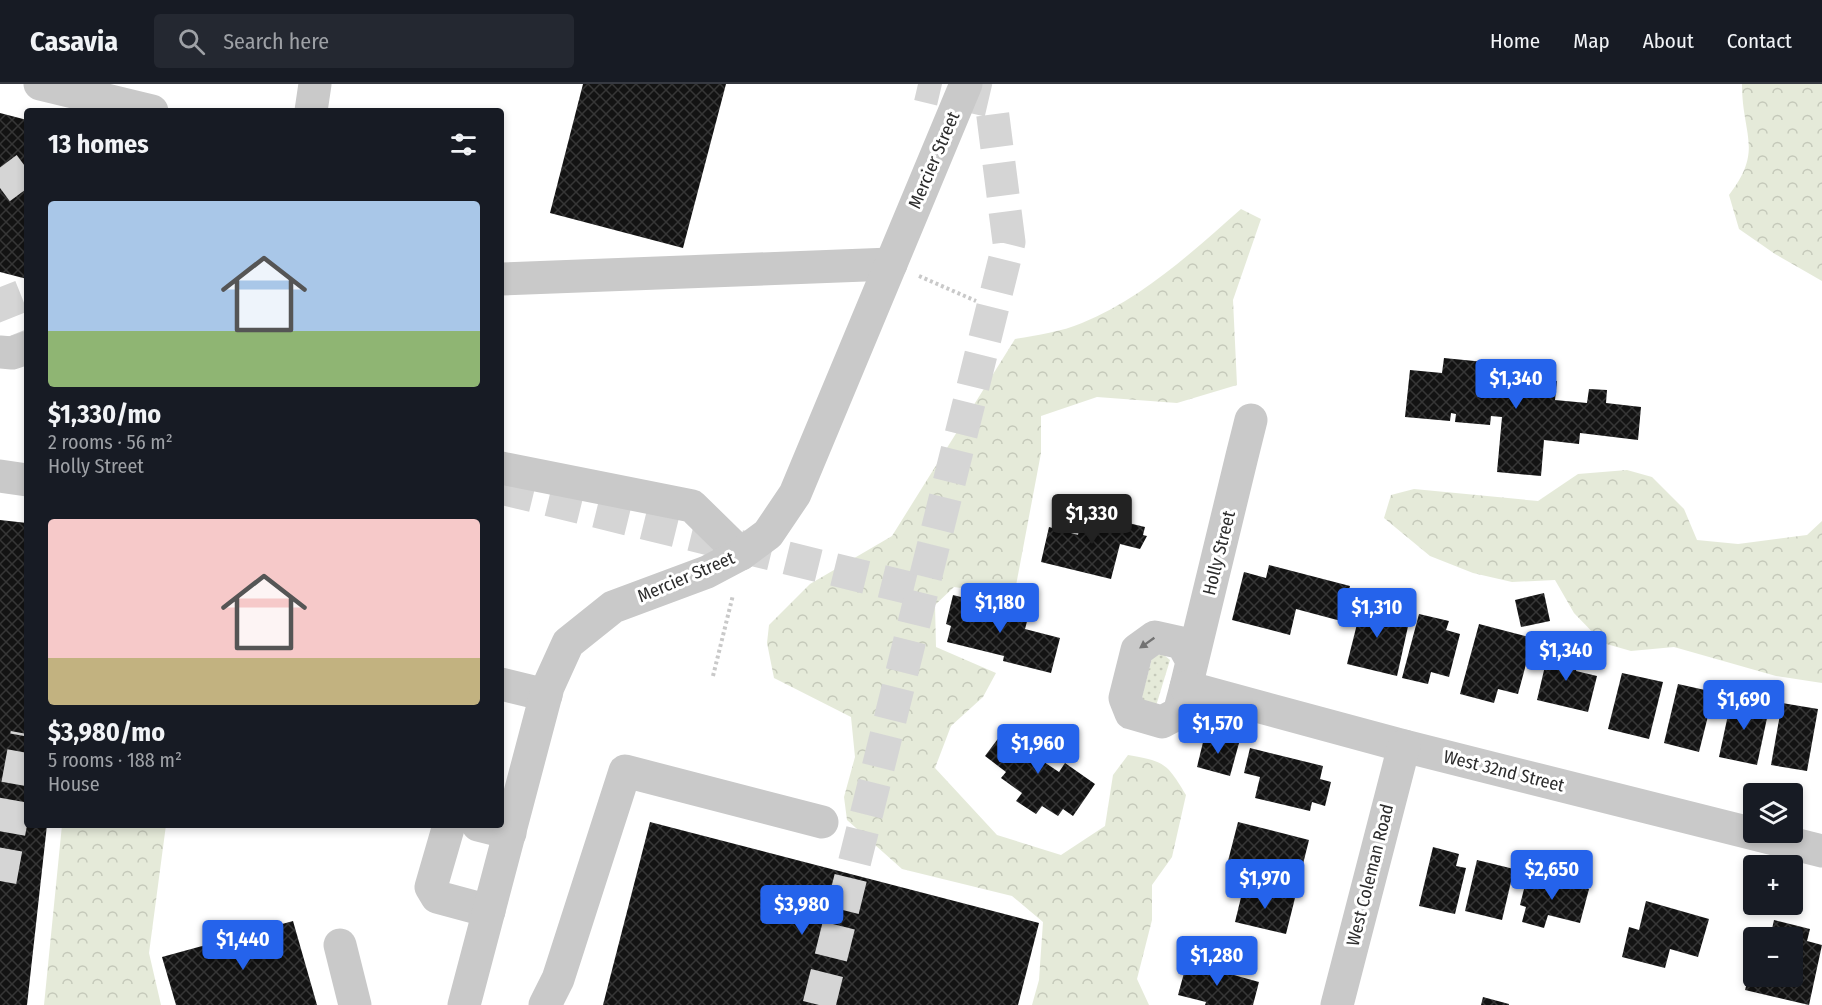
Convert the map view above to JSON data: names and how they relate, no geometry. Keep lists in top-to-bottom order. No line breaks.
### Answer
{"streets":{"street":["Mercier Street","Holly Street","West 32nd Street","West Coleman Road"]},"crossings":[["Holly Street","West 32nd Street"],["West 32nd Street","West Coleman Road"]],"page":{"header":"Casavia","search":"Search here","nav":["Home","Map","About","Contact"],"heading":"13 homes","list":[{"name":"$1,330/mo","note":"2 rooms · 56 m² · Holly Street"},{"name":"$3,980/mo","note":"5 rooms · 188 m² · House"}],"price":["$1,340","$1,330","$1,180","$1,310","$1,340","$1,690","$1,570","$1,960","$2,650","$1,970","$3,980","$1,440","$1,280"],"map_buttons":["+","−"]}}
